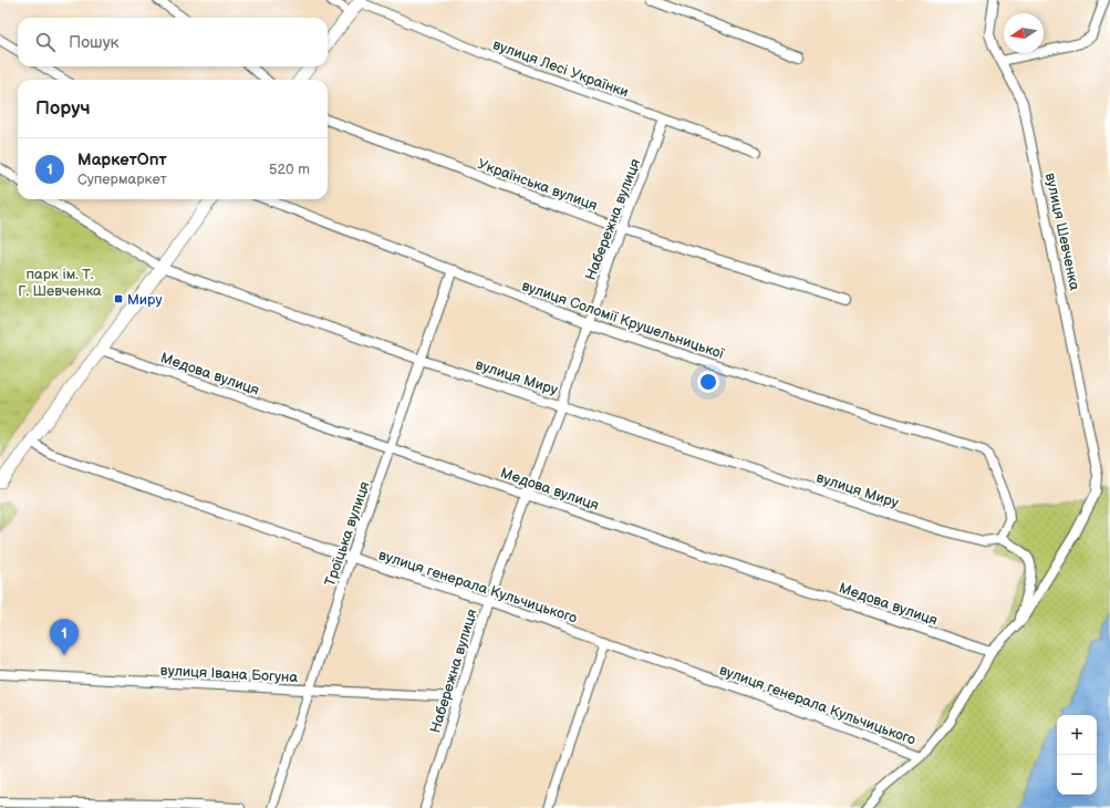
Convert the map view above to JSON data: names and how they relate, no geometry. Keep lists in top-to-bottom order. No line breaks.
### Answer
{"streets":{"street":["вулиця Лесі Українки","Українська вулиця","Набережна вулиця","вулиця Шевченка","вулиця Соломії Крушельницької","Медова вулиця","вулиця Миру","Троїцька вулиця","вулиця генерала Кульчицького","вулиця Івана Богуна"]},"crossings":[["вулиця Лесі Українки","Набережна вулиця"],["Українська вулиця","Набережна вулиця"],["Набережна вулиця","вулиця Соломії Крушельницької"],["Набережна вулиця","Медова вулиця"],["Набережна вулиця","вулиця Миру"],["Набережна вулиця","вулиця генерала Кульчицького"],["Набережна вулиця","вулиця Івана Богуна"],["вулиця Соломії Крушельницької","вулиця Миру"],["вулиця Соломії Крушельницької","Троїцька вулиця"],["Медова вулиця","Троїцька вулиця"],["вулиця Миру","Троїцька вулиця"],["Троїцька вулиця","вулиця генерала Кульчицького"],["Троїцька вулиця","вулиця Івана Богуна"]],"parks":["парк ім. Т. Г. Шевченка"],"places":{"transit":["Миру"]},"north":"left","page":{"search":"Пошук","heading":"Поруч","list":[{"mark":"1","name":"МаркетОпт","note":"Супермаркет","value":"520 m"}],"pins":"1","map_buttons":["+","−"]}}
